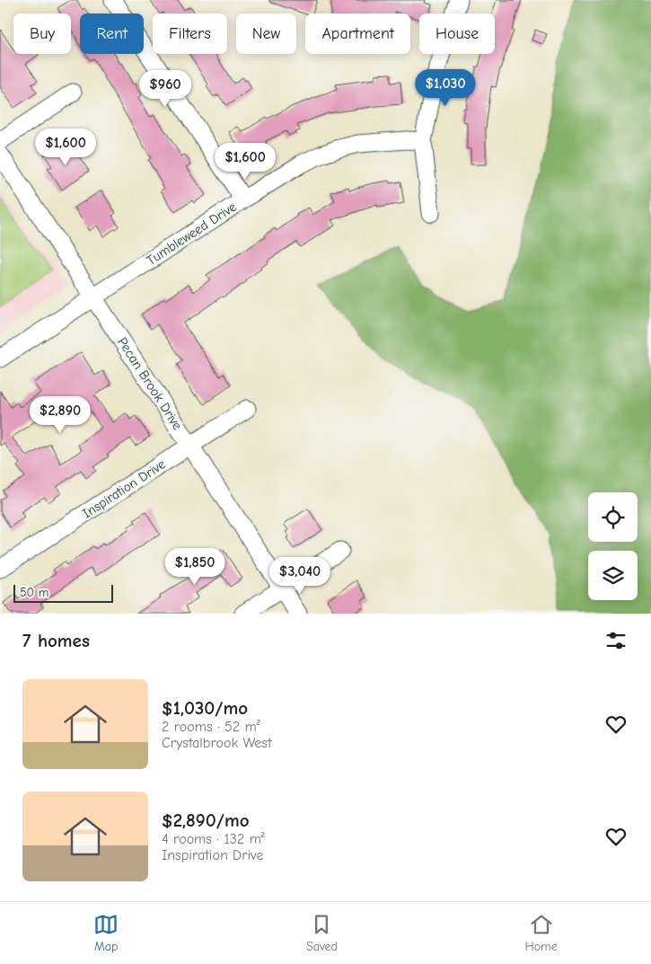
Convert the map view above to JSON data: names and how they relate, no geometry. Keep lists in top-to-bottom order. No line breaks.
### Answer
{"streets":{"street":["Tumbleweed Drive","Pecan Brook Drive","Inspiration Drive"]},"crossings":[["Tumbleweed Drive","Pecan Brook Drive"],["Pecan Brook Drive","Inspiration Drive"]],"scale_bar":"50 m","page":{"chip":["Buy","Rent","Filters","New","Apartment","House"],"price":["$1,030","$960","$1,600","$1,600","$2,890","$1,850","$3,040"],"scale":"50 m","heading":"7 homes","list":[{"name":"$1,030/mo","note":"2 rooms · 52 m² · Crystalbrook West"},{"name":"$2,890/mo","note":"4 rooms · 132 m² · Inspiration Drive"}],"tabs":["Map","Saved","Home"]}}
